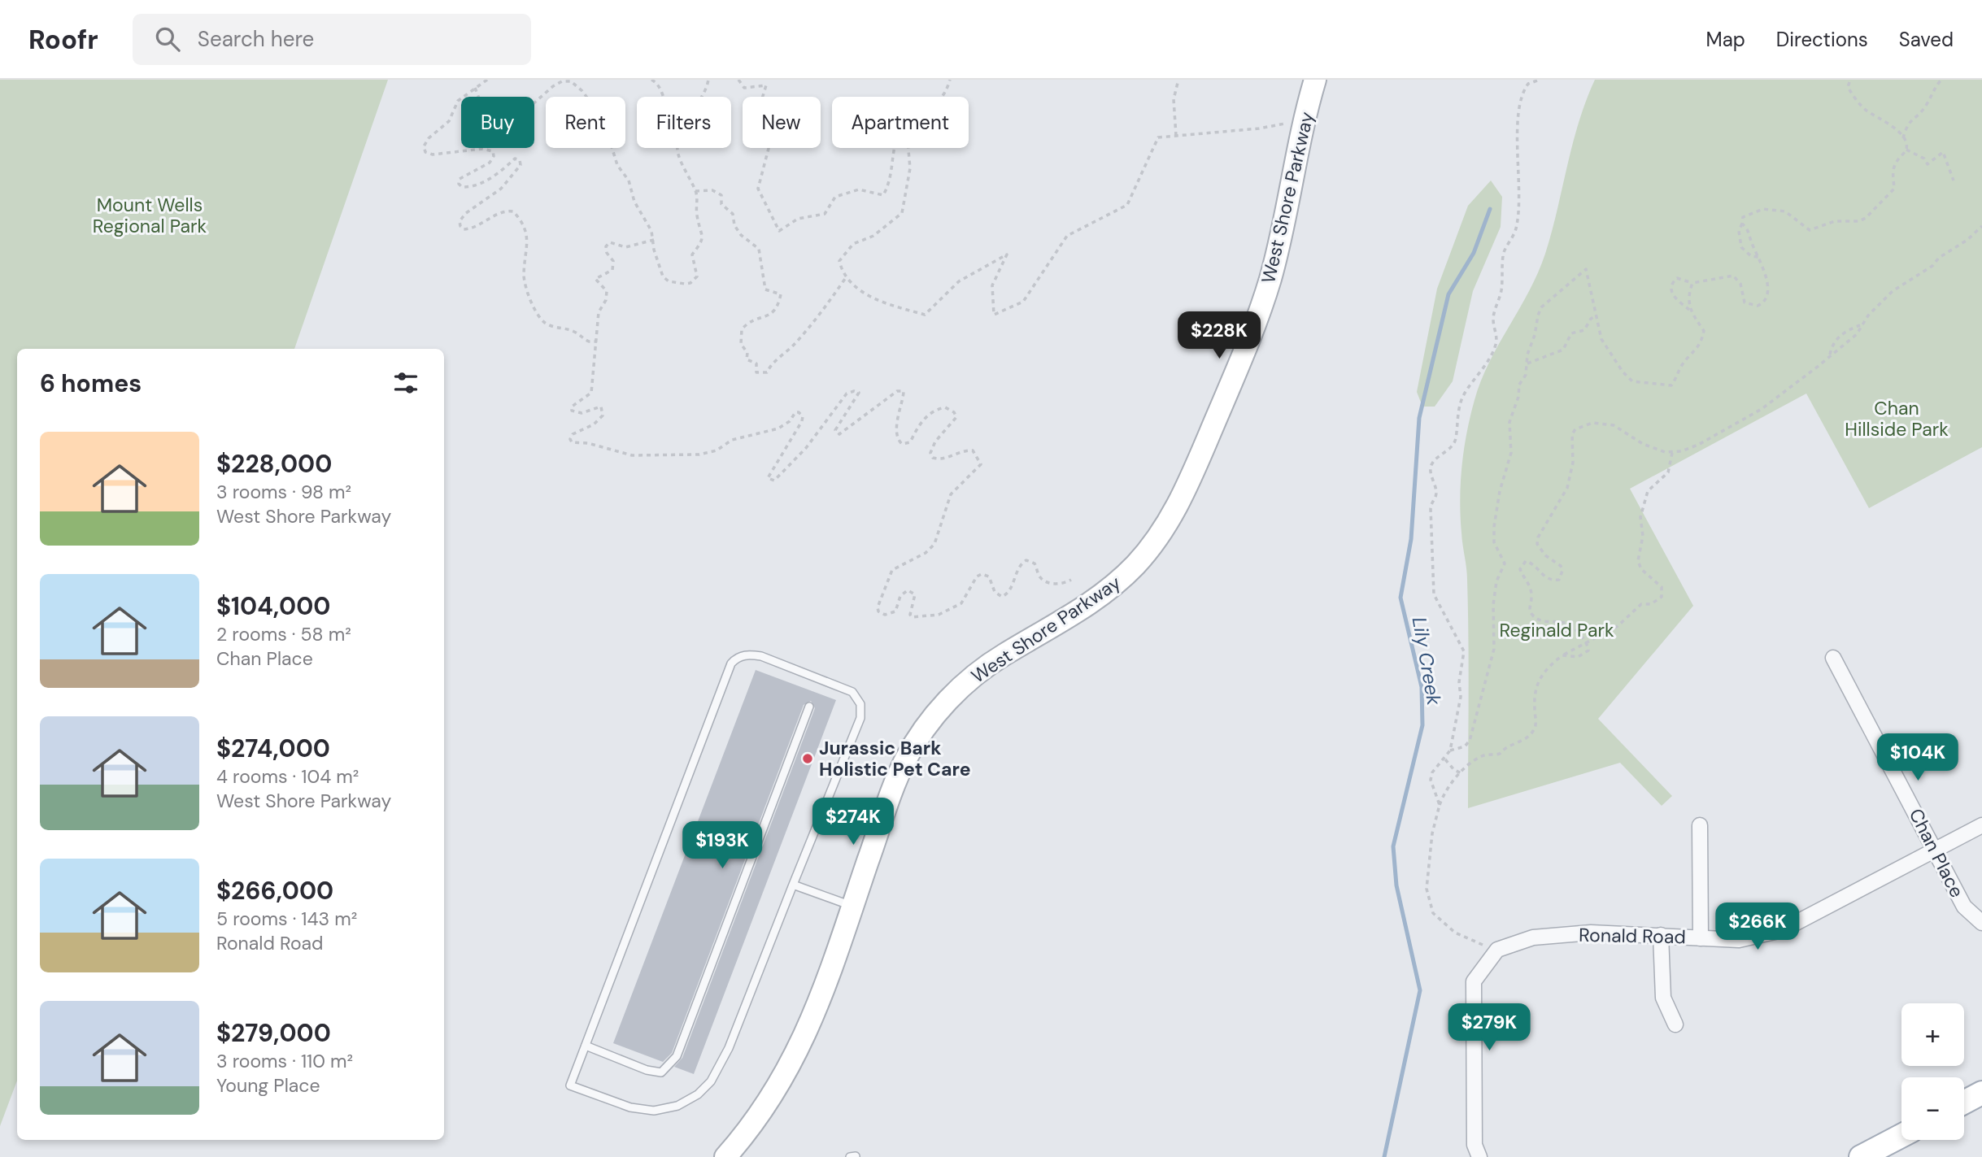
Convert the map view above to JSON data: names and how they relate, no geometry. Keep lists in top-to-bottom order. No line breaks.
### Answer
{"streets":{"main road":["West Shore Parkway"],"street":["Chan Place","Ronald Road"]},"crossings":[["Chan Place","Ronald Road"]],"water":["Lily Creek"],"parks":["Mount Wells Regional Park","Chan Hillside Park","Reginald Park"],"places":["Jurassic Bark Holistic Pet Care"],"page":{"header":"Roofr","search":"Search here","nav":["Map","Directions","Saved"],"chip":["Buy","Rent","Filters","New","Apartment"],"price":["$228K","$104K","$274K","$193K","$266K","$279K"],"heading":"6 homes","list":[{"name":"$228,000","note":"3 rooms · 98 m² · West Shore Parkway"},{"name":"$104,000","note":"2 rooms · 58 m² · Chan Place"},{"name":"$274,000","note":"4 rooms · 104 m² · West Shore Parkway"},{"name":"$266,000","note":"5 rooms · 143 m² · Ronald Road"},{"name":"$279,000","note":"3 rooms · 110 m² · Young Place"}],"map_buttons":["+","−"]}}
